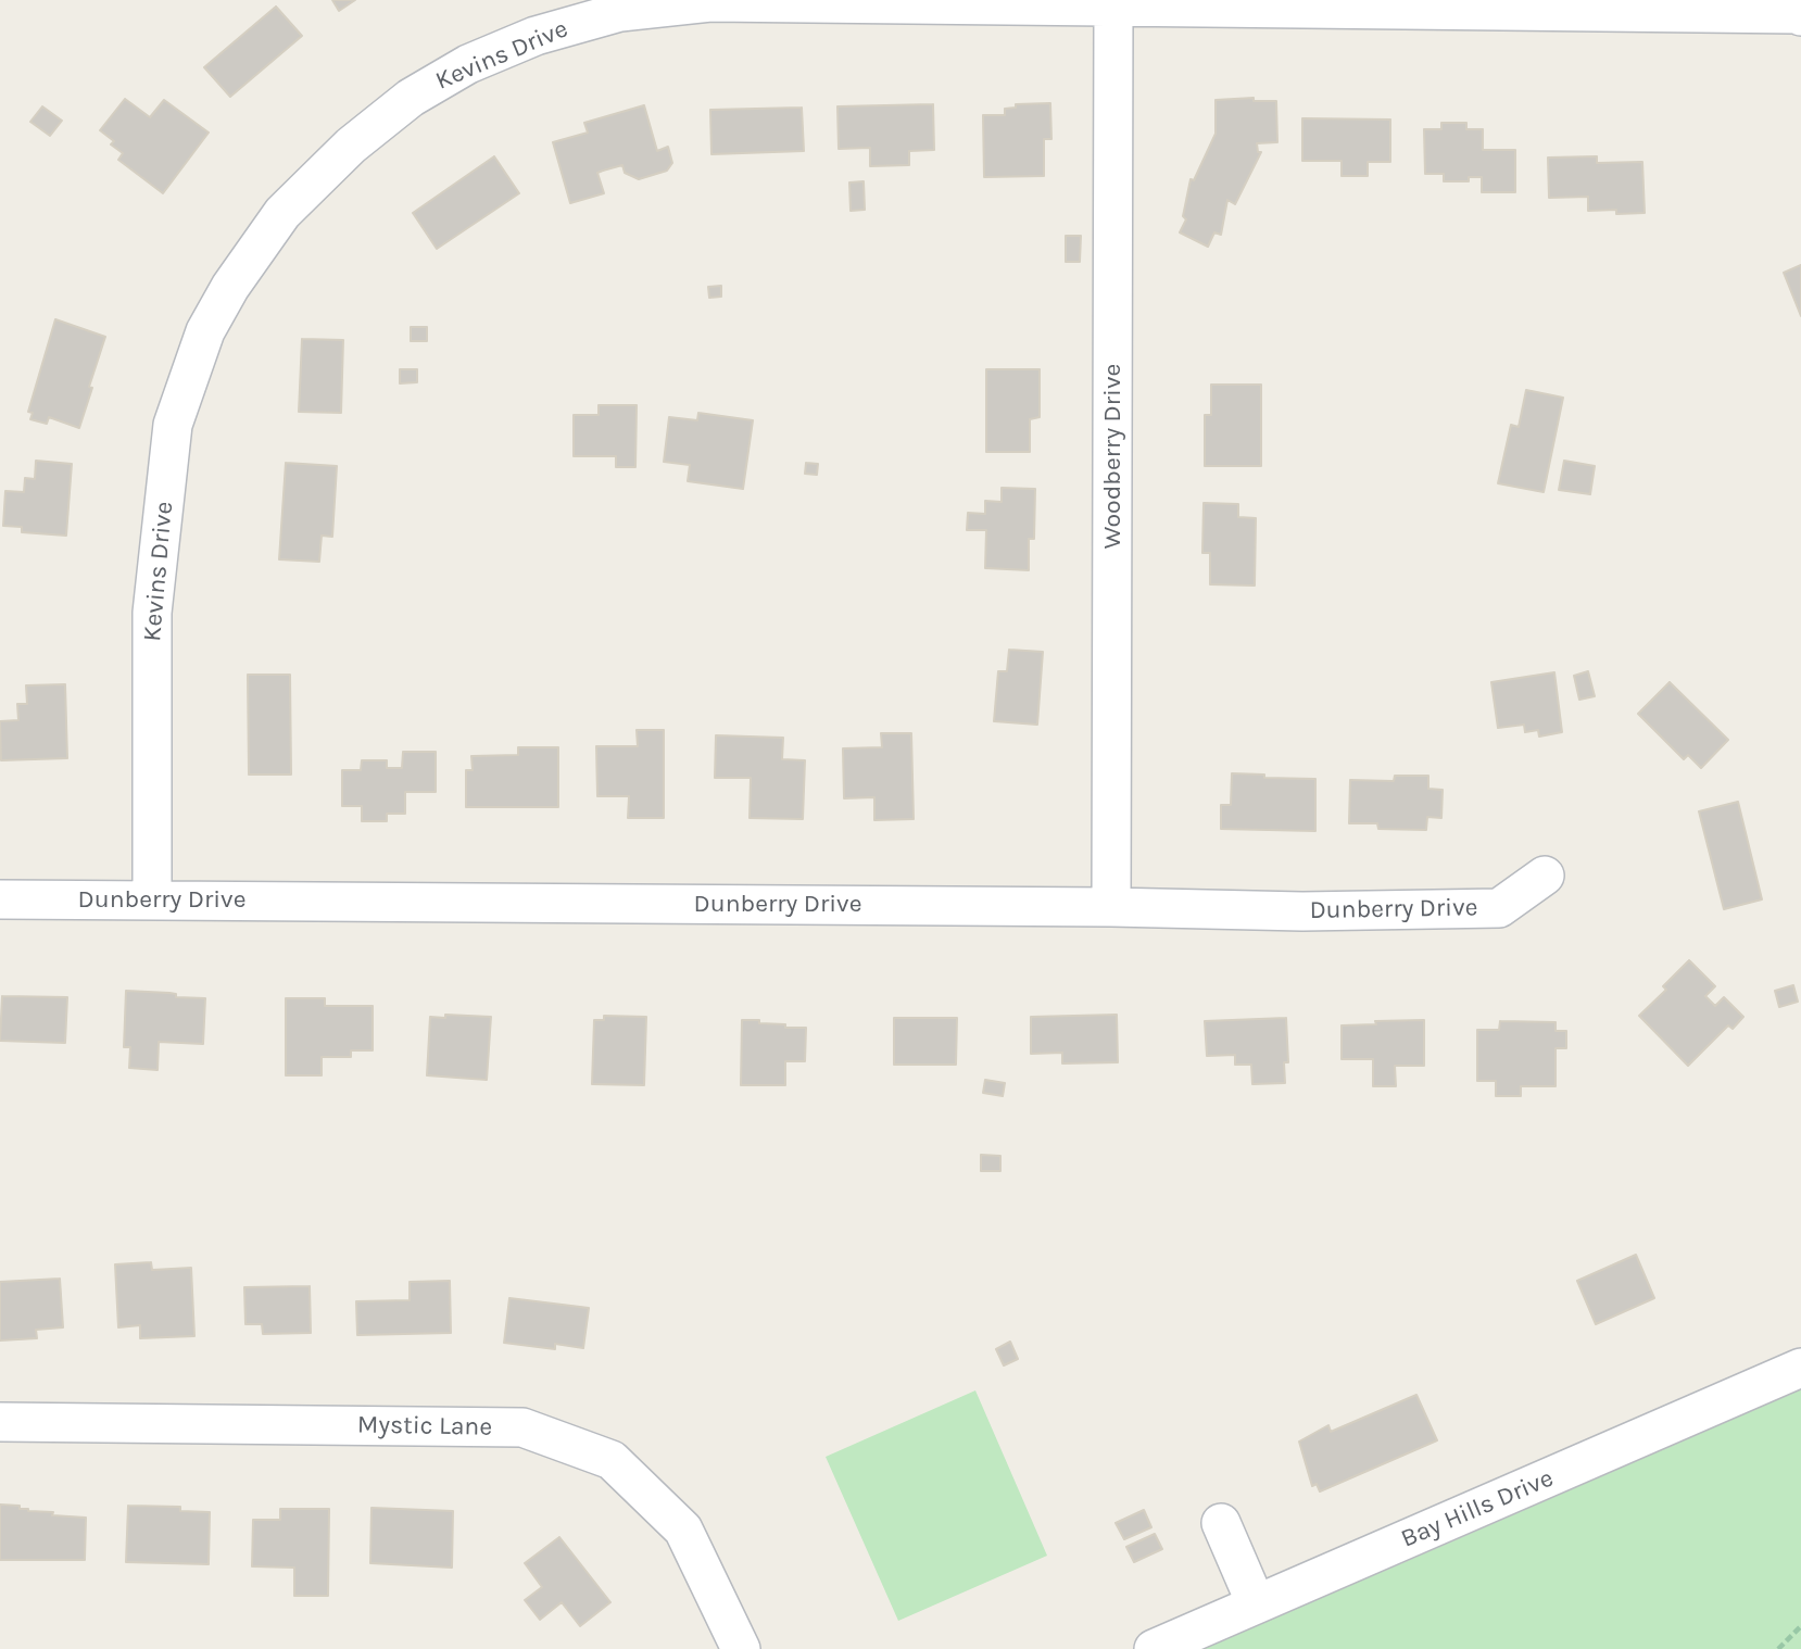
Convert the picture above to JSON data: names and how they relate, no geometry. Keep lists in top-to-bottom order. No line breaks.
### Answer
{"streets":{"street":["Kevins Drive","Woodberry Drive","Dunberry Drive","Mystic Lane","Bay Hills Drive"]},"crossings":[["Kevins Drive","Woodberry Drive"],["Kevins Drive","Dunberry Drive"],["Woodberry Drive","Dunberry Drive"]]}
